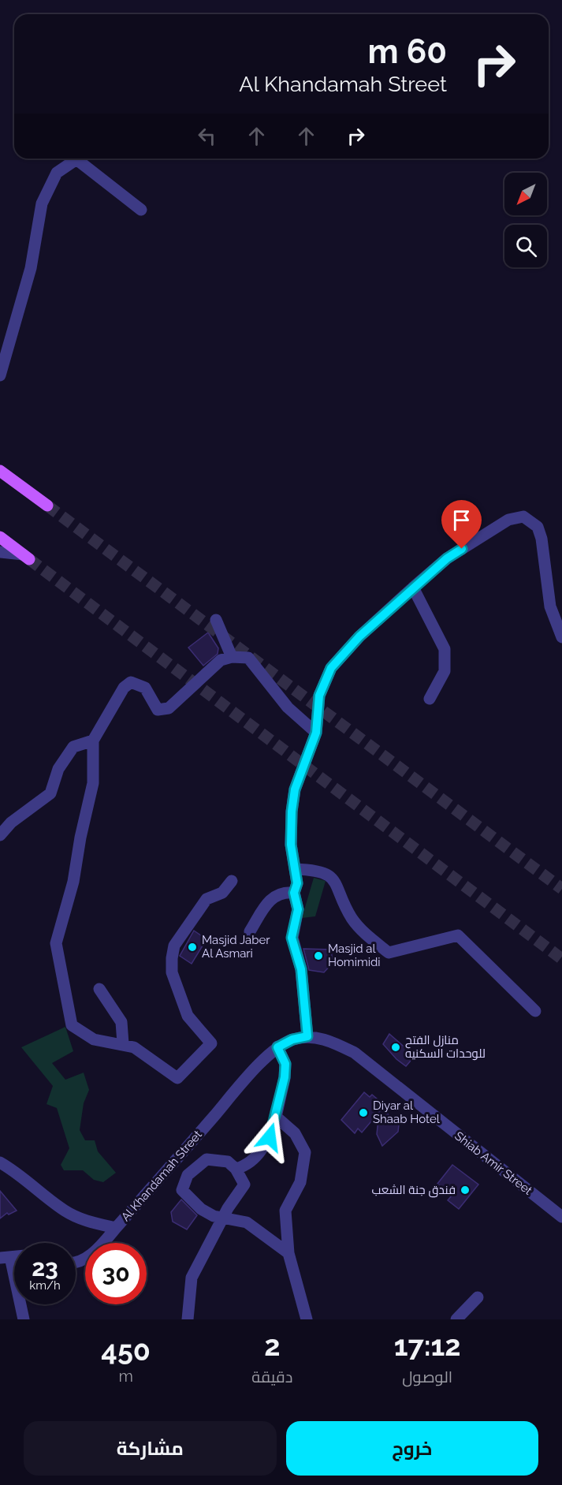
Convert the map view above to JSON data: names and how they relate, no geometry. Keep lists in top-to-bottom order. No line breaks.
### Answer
{"streets":{"street":["Shiab Amir Street","Al Khandamah Street"]},"crossings":[["Shiab Amir Street","Al Khandamah Street"]],"places":["Masjid Jaber Al Asmari","Masjid al Homimidi","منازل الفتح للوحدات السكنيه","Diyar al Shaab Hotel","فندق جنة الشعب"],"north":"bottom left","page":{"turn":["60 m","Al Khandamah Street"],"speed":"23 km/h","limit":"30","eta":["17:12","الوصول","2","دقيقة","450","m"],"buttons":["خروج","مشاركة"]}}
